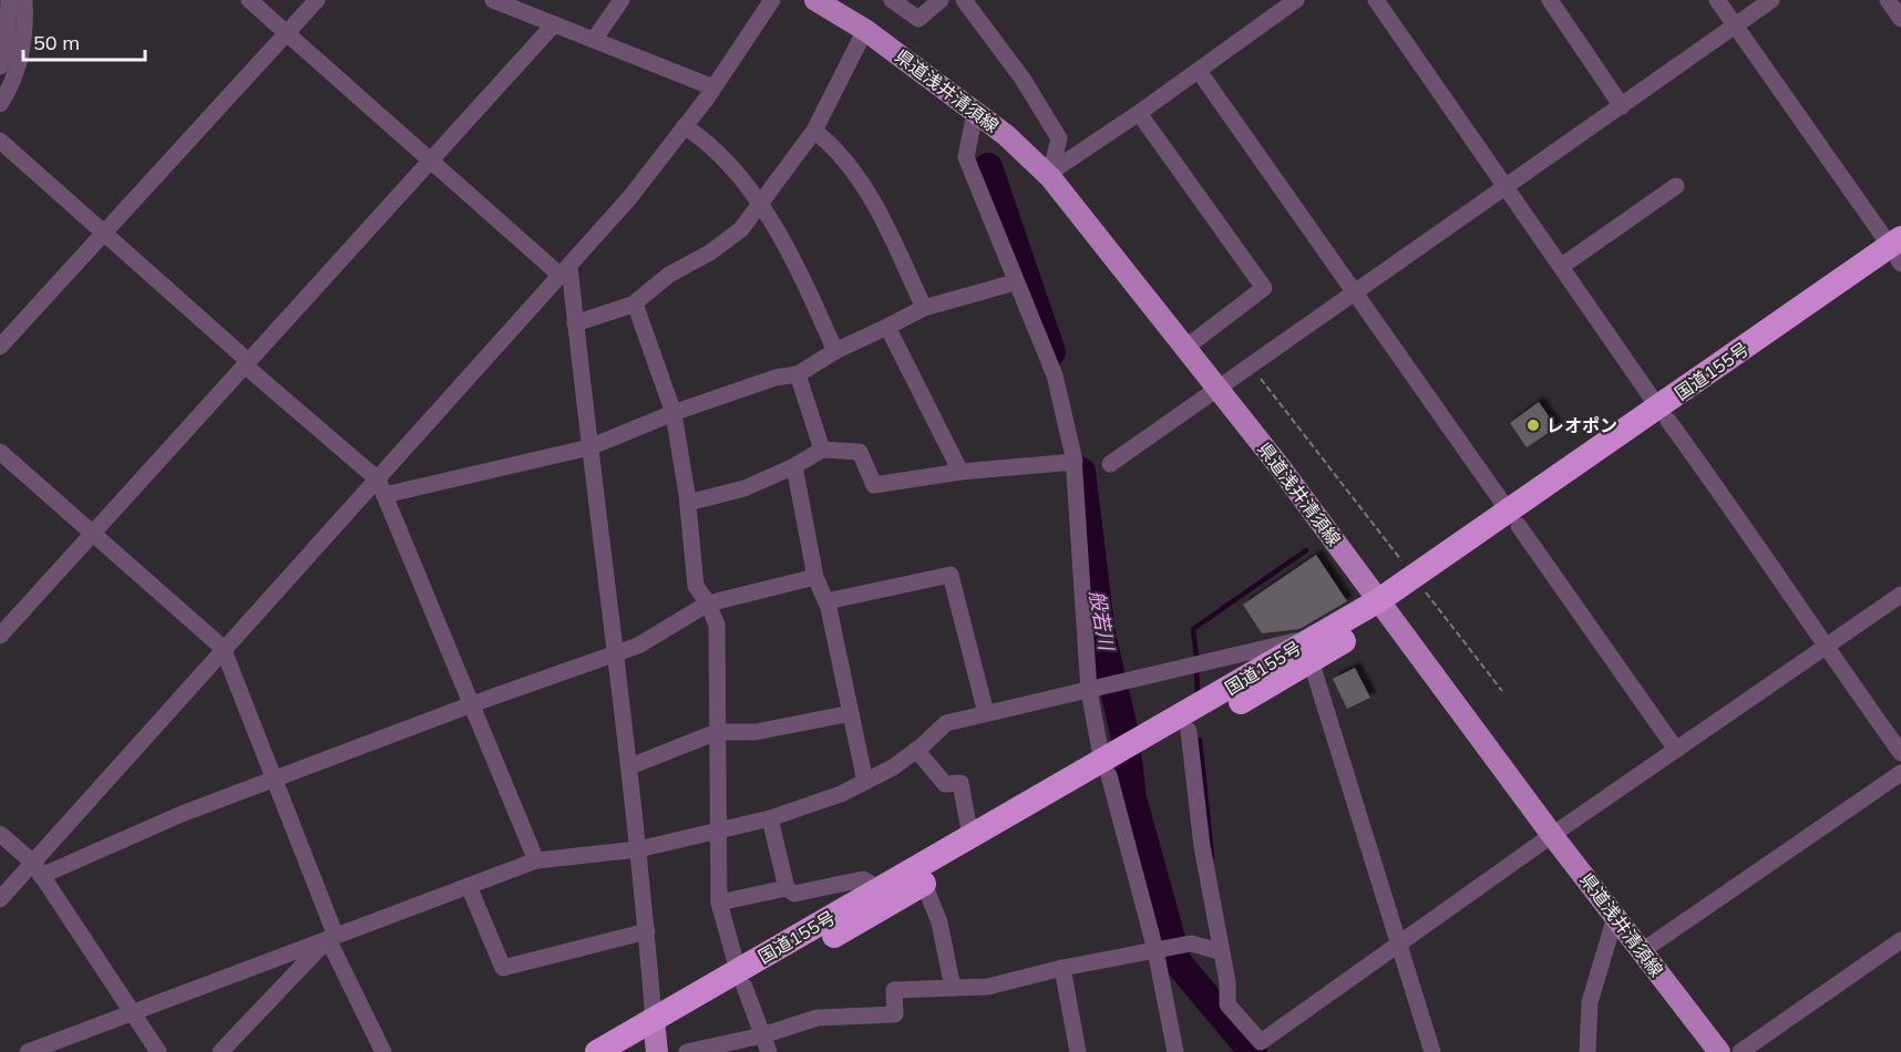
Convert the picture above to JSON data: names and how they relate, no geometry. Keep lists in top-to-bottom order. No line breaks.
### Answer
{"streets":{"highway":["国道155号"],"main road":["県道浅井清須線"]},"crossings":[["県道浅井清須線","国道155号"]],"water":["般若川"],"places":["レオポン"],"scale_bar":"50 m"}
